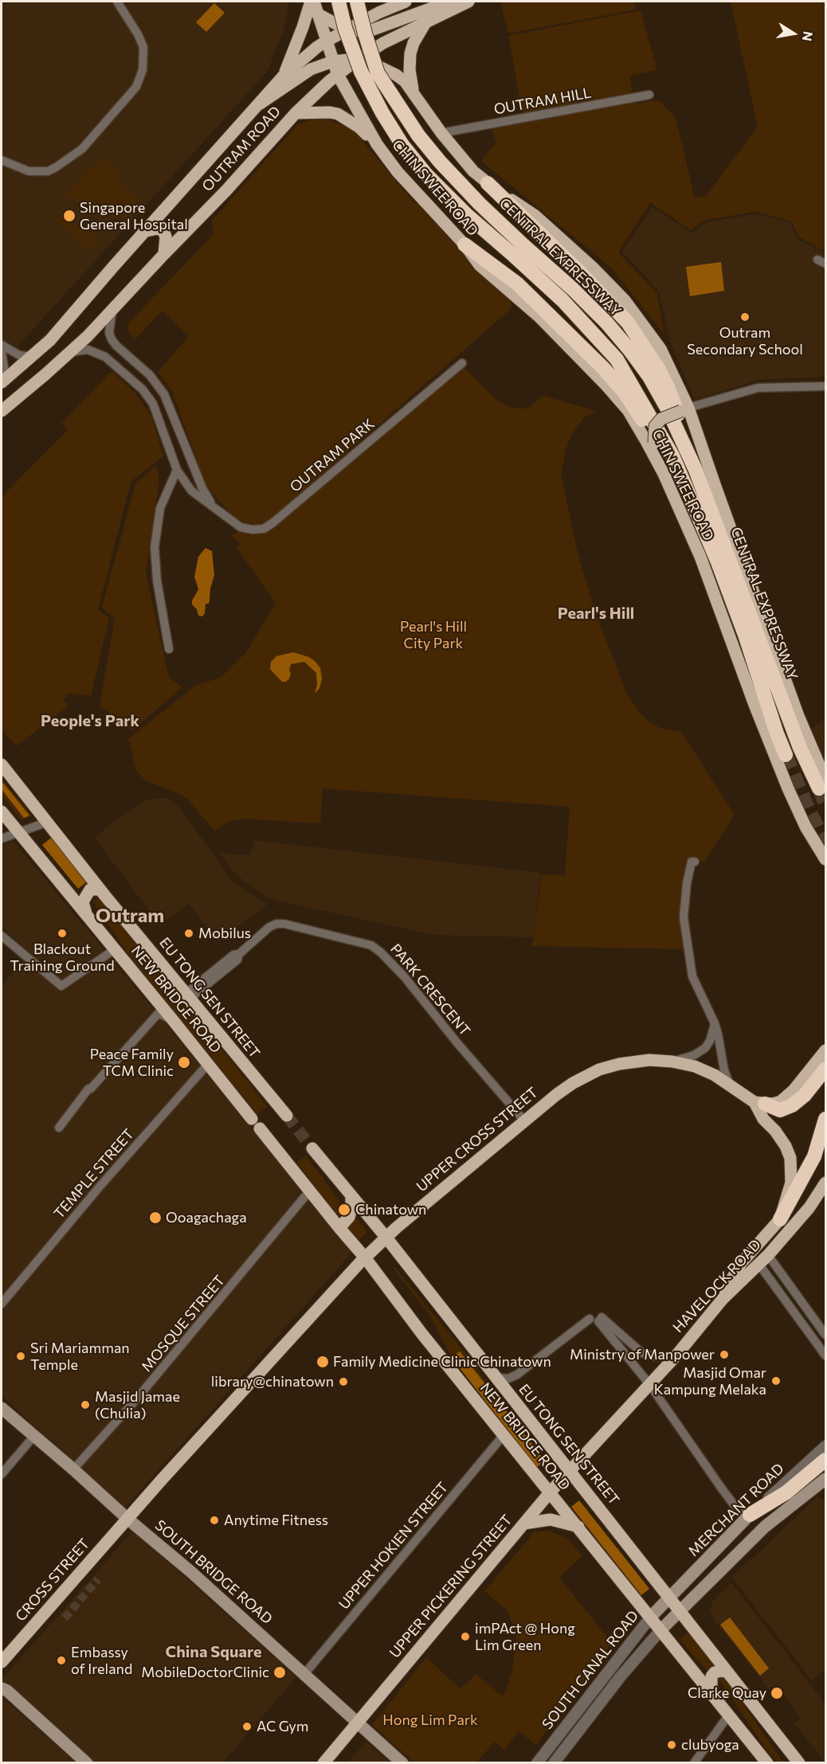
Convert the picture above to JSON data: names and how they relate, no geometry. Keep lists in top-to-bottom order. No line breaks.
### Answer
{"streets":{"highway":["CENTRAL EXPRESSWAY"],"main road":["OUTRAM ROAD","CHIN SWEE ROAD","EU TONG SEN STREET","NEW BRIDGE ROAD","UPPER CROSS STREET","HAVELOCK ROAD","MERCHANT ROAD","SOUTH BRIDGE ROAD","CROSS STREET","UPPER PICKERING STREET","SOUTH CANAL ROAD"],"street":["OUTRAM HILL","OUTRAM PARK","PARK CRESCENT","TEMPLE STREET","MOSQUE STREET","UPPER HOKIEN STREET"]},"crossings":[["OUTRAM HILL","CHIN SWEE ROAD"],["OUTRAM ROAD","CHIN SWEE ROAD"],["OUTRAM ROAD","OUTRAM PARK"],["CHIN SWEE ROAD","CENTRAL EXPRESSWAY"],["PARK CRESCENT","EU TONG SEN STREET"],["PARK CRESCENT","UPPER CROSS STREET"],["EU TONG SEN STREET","UPPER CROSS STREET"],["EU TONG SEN STREET","HAVELOCK ROAD"],["EU TONG SEN STREET","MERCHANT ROAD"],["EU TONG SEN STREET","UPPER PICKERING STREET"],["EU TONG SEN STREET","SOUTH CANAL ROAD"],["NEW BRIDGE ROAD","UPPER CROSS STREET"],["NEW BRIDGE ROAD","TEMPLE STREET"],["NEW BRIDGE ROAD","MOSQUE STREET"],["NEW BRIDGE ROAD","UPPER HOKIEN STREET"],["NEW BRIDGE ROAD","UPPER PICKERING STREET"],["NEW BRIDGE ROAD","SOUTH CANAL ROAD"],["UPPER CROSS STREET","SOUTH BRIDGE ROAD"],["UPPER CROSS STREET","CROSS STREET"],["HAVELOCK ROAD","UPPER PICKERING STREET"],["MOSQUE STREET","SOUTH BRIDGE ROAD"],["MERCHANT ROAD","SOUTH CANAL ROAD"],["UPPER HOKIEN STREET","SOUTH BRIDGE ROAD"],["SOUTH BRIDGE ROAD","CROSS STREET"],["SOUTH BRIDGE ROAD","UPPER PICKERING STREET"]],"districts":["Pearl's Hill","People's Park","Outram","China Square"],"parks":["Pearl's Hill City Park","Hong Lim Park"],"places":["Singapore General Hospital","Outram Secondary School","Blackout Training Ground","Mobilus","Peace Family TCM Clinic","Chinatown","Ooagachaga","Ministry of Manpower","Sri Mariamman Temple","Family Medicine Clinic Chinatown","Masjid Omar Kampung Melaka","library@chinatown","Masjid Jamae (Chulia)","Anytime Fitness","imPAct @ Hong Lim Green","Embassy of Ireland","MobileDoctorClinic","Clarke Quay","AC Gym","clubyoga"],"north":"right"}
